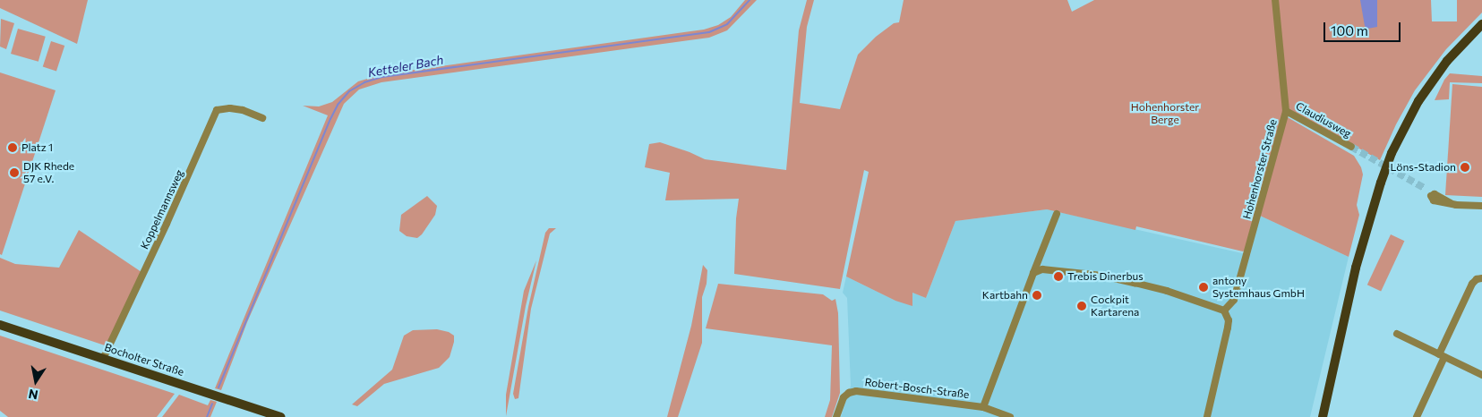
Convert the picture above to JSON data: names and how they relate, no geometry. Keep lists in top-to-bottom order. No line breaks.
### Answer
{"streets":{"main road":["Bocholter Straße"],"street":["Claudiusweg","Hohenhorster Straße","Koppelmannsweg","Robert-Bosch-Straße"]},"crossings":[["Claudiusweg","Hohenhorster Straße"],["Koppelmannsweg","Bocholter Straße"]],"water":["Ketteler Bach"],"parks":["Hohenhorster Berge"],"places":["Platz 1","Löns-Stadion","DJK Rhede 57 e.V.","Trebis Dinerbus","antony Systemhaus GmbH","Kartbahn","Cockpit Kartarena"],"scale_bar":"100 m","north":"bottom"}
